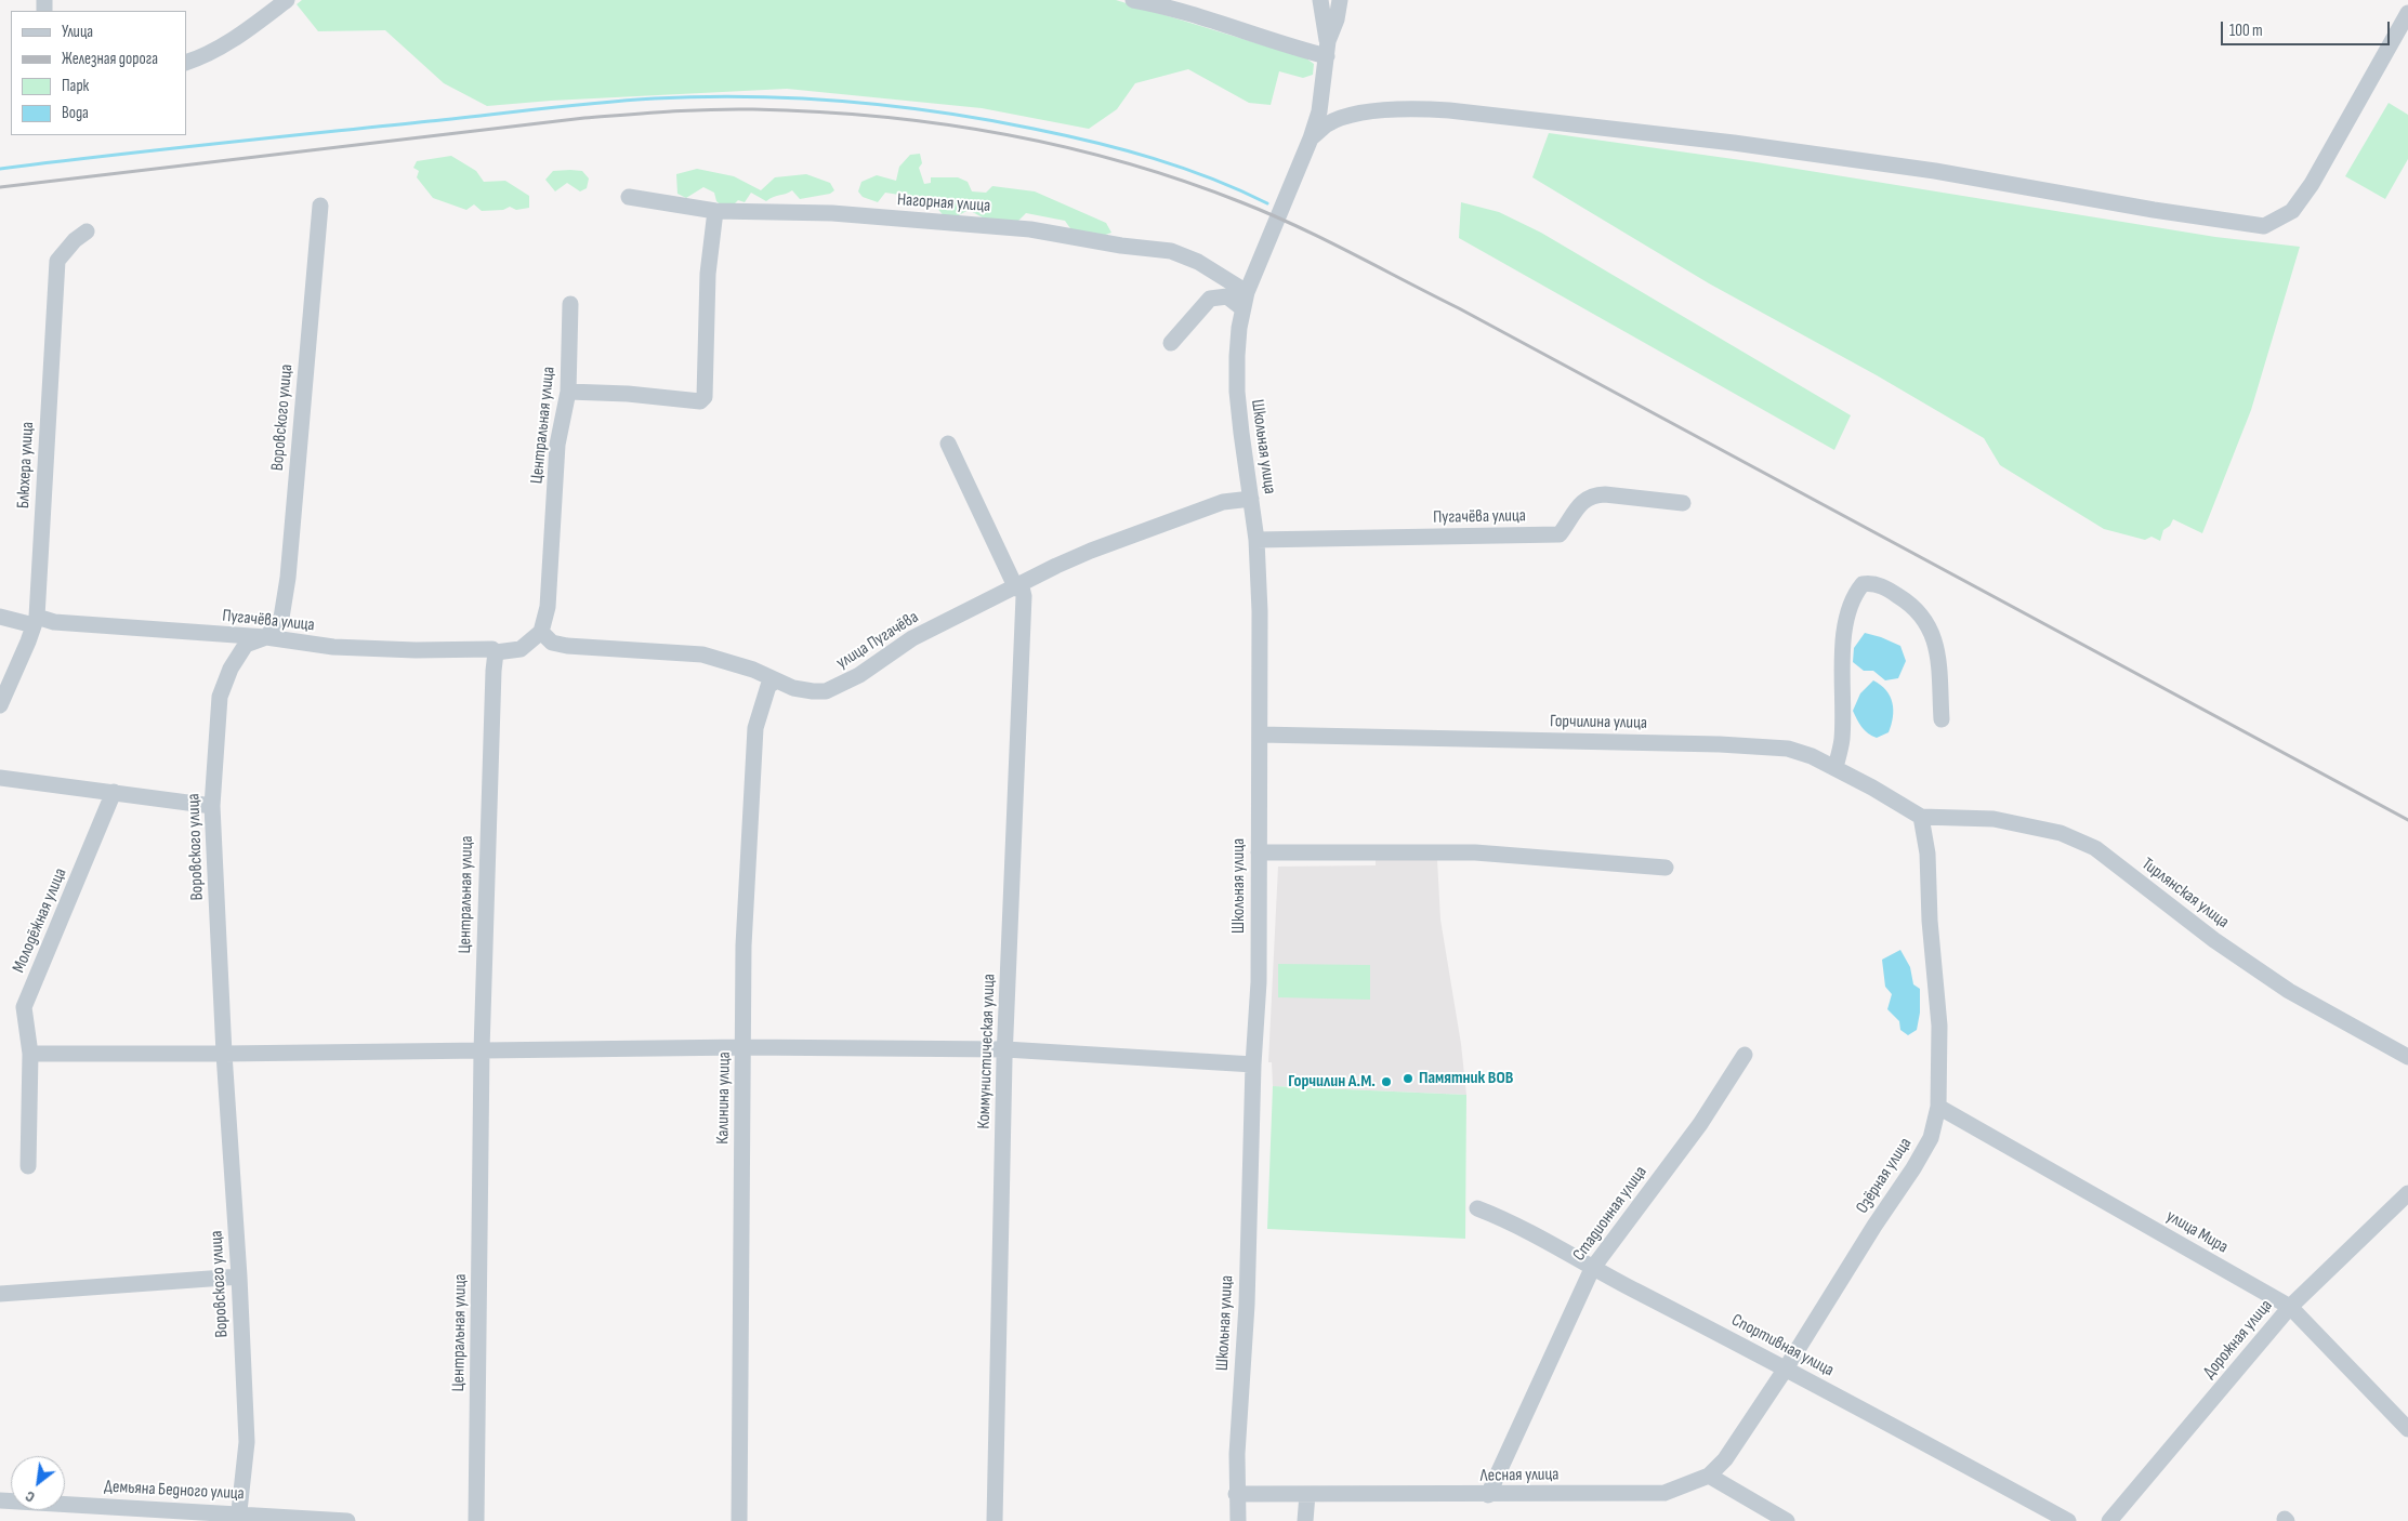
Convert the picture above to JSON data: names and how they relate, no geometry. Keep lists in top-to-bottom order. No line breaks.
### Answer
{"streets":{"street":["Нагорная улица","Воровского улица","Центральная улица","Школьная улица","Блюхера улица","Пугачёва улица","улица Пугачёва","Горчилина улица","Тирлянская улица","Молодёжная улица","Коммунистическая улица","Калинина улица","Озёрная улица","Стадионная улица","улица Мира","Дорожная улица","Спортивная улица","Лесная улица","Демьяна Бедного улица"]},"crossings":[["Нагорная улица","Школьная улица"],["Воровского улица","Пугачёва улица"],["Воровского улица","Демьяна Бедного улица"],["Центральная улица","Пугачёва улица"],["Центральная улица","улица Пугачёва"],["Школьная улица","Пугачёва улица"],["Школьная улица","улица Пугачёва"],["Школьная улица","Горчилина улица"],["Школьная улица","Лесная улица"],["Блюхера улица","Пугачёва улица"],["улица Пугачёва","Коммунистическая улица"],["улица Пугачёва","Калинина улица"],["Горчилина улица","Тирлянская улица"],["Горчилина улица","Озёрная улица"],["Тирлянская улица","Озёрная улица"],["Озёрная улица","улица Мира"],["Озёрная улица","Спортивная улица"],["Озёрная улица","Лесная улица"],["Стадионная улица","Спортивная улица"],["Стадионная улица","Лесная улица"],["улица Мира","Дорожная улица"]],"places":["Памятник ВОВ","Горчилин А.М."],"legend":["Улица","Железная дорога","Парк","Вода"],"scale_bar":"100 m","north":"bottom left"}
